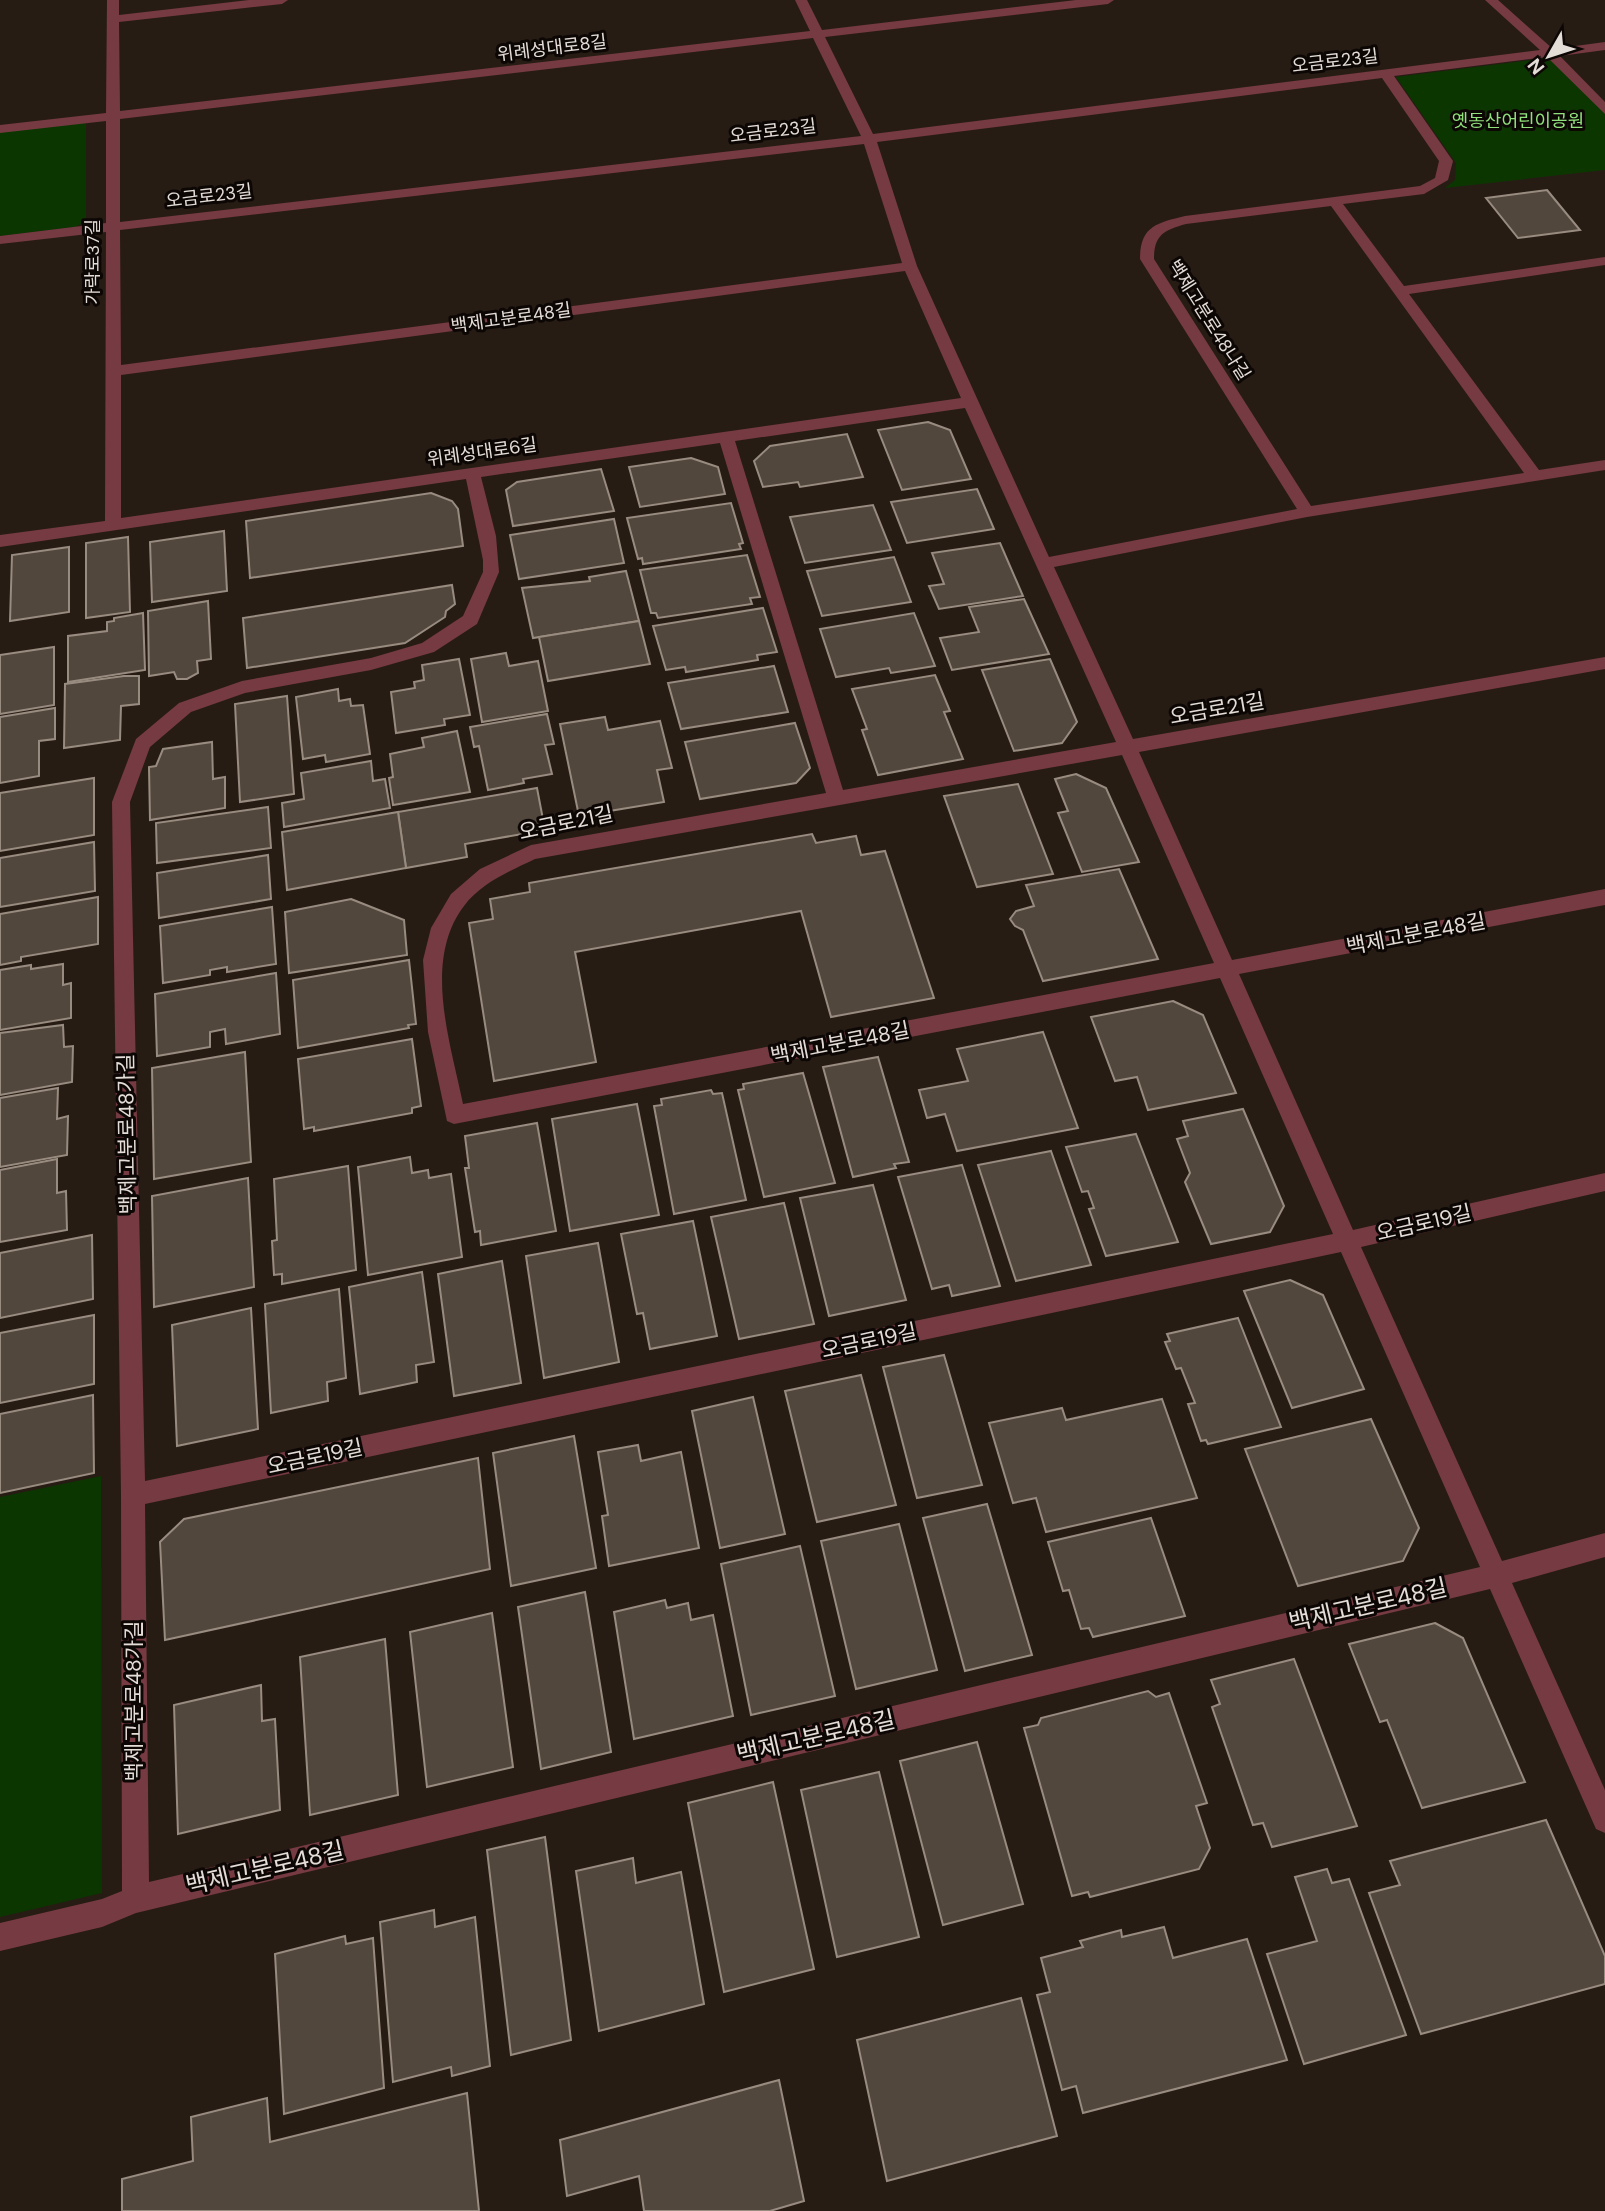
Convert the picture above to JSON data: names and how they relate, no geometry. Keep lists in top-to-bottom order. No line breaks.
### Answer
{"streets":{"street":["위례성대로8길","오금로23길","가락로37길","백제고분로48길","백제고분로48나길","위례성대로6길","오금로21길","백제고분로48가길","오금로19길"]},"crossings":[["위례성대로8길","가락로37길"],["오금로23길","가락로37길"],["오금로23길","백제고분로48나길"],["가락로37길","백제고분로48길"],["가락로37길","위례성대로6길"],["백제고분로48길","오금로21길"],["백제고분로48길","백제고분로48가길"],["위례성대로6길","백제고분로48가길"],["백제고분로48가길","오금로19길"]],"parks":["옛동산어린이공원"],"north":"bottom left"}
